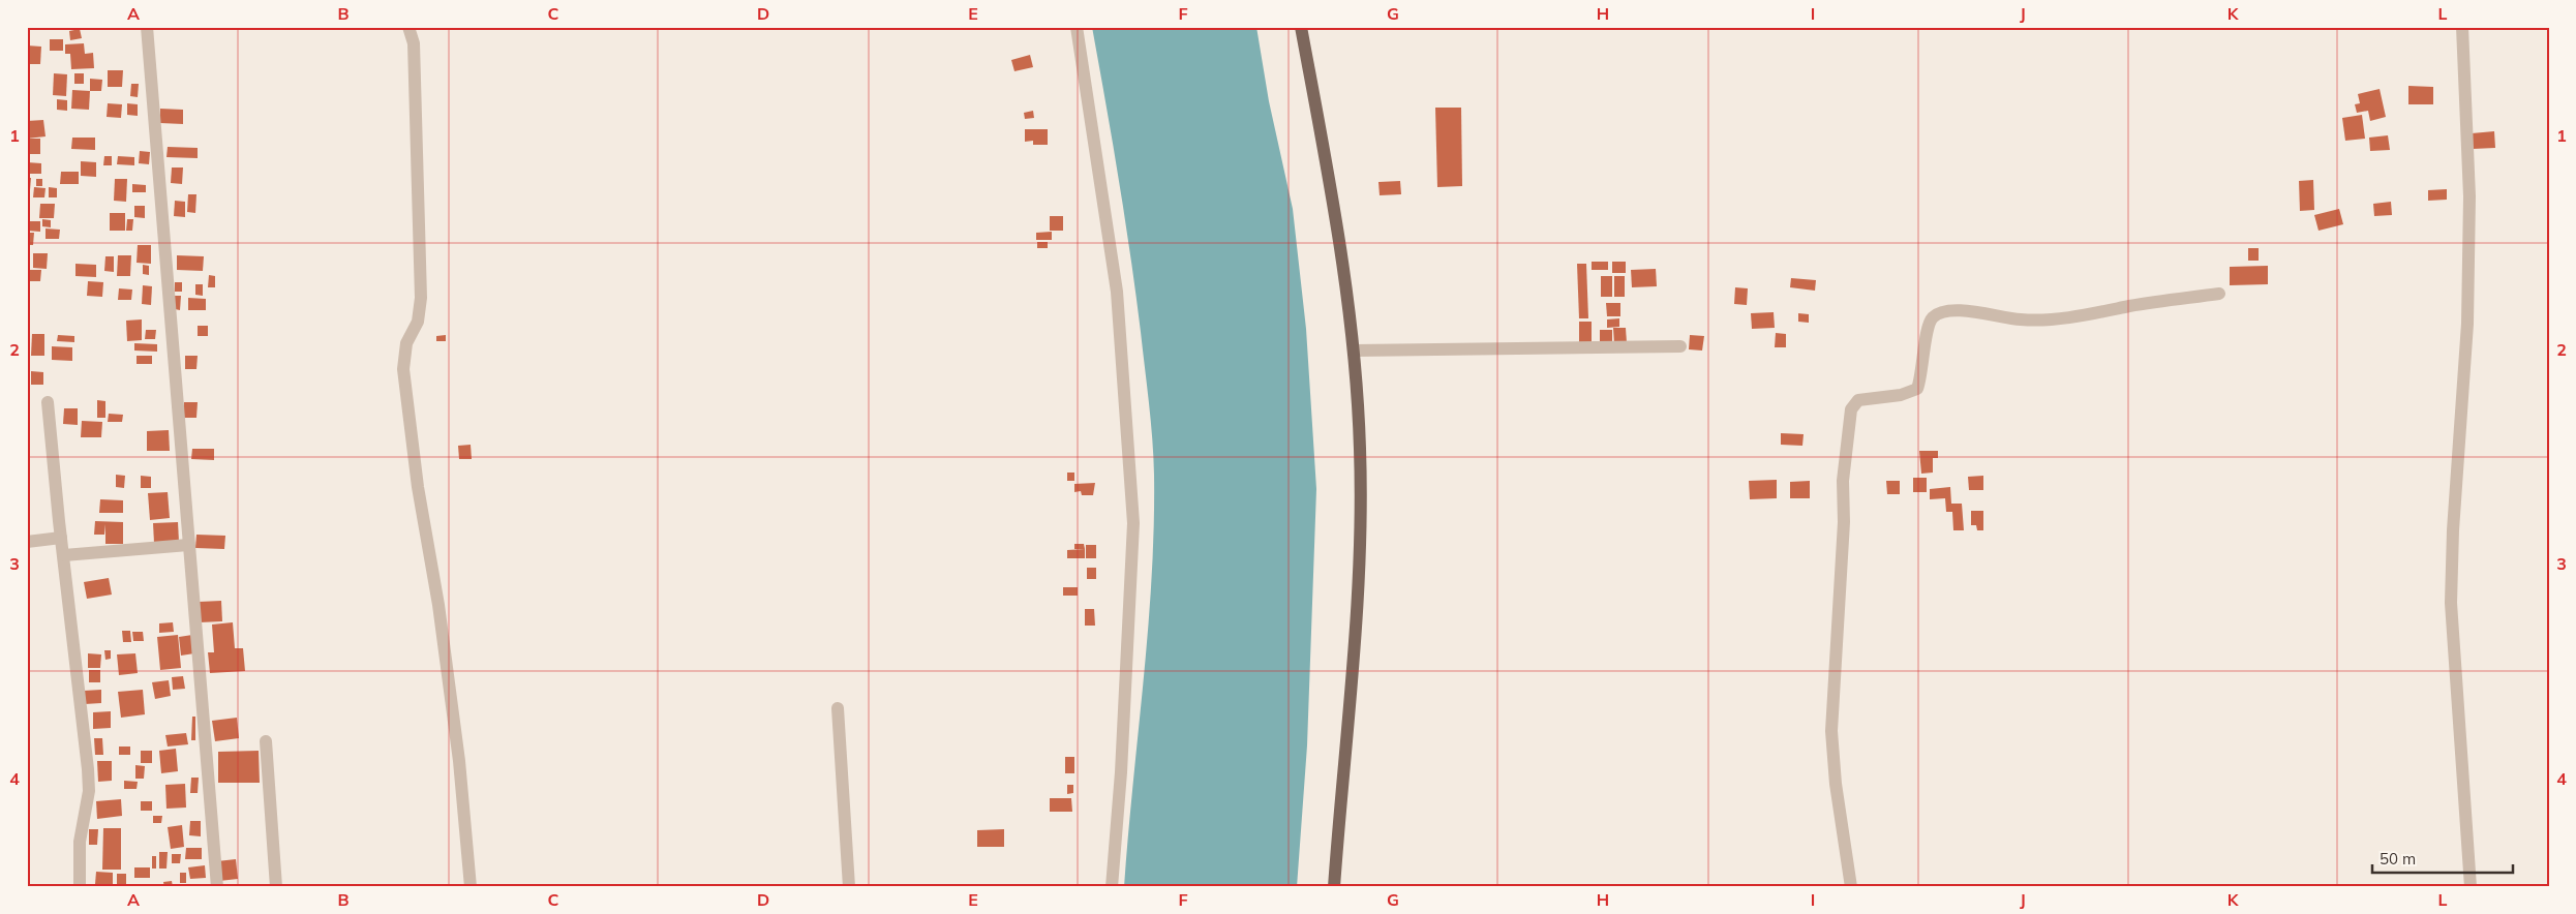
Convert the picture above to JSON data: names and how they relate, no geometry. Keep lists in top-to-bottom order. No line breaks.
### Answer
{"scale_bar":"50 m","grid":{"columns":["A","B","C","D","E","F","G","H","I","J","K","L"],"rows":["1","2","3","4"]}}
